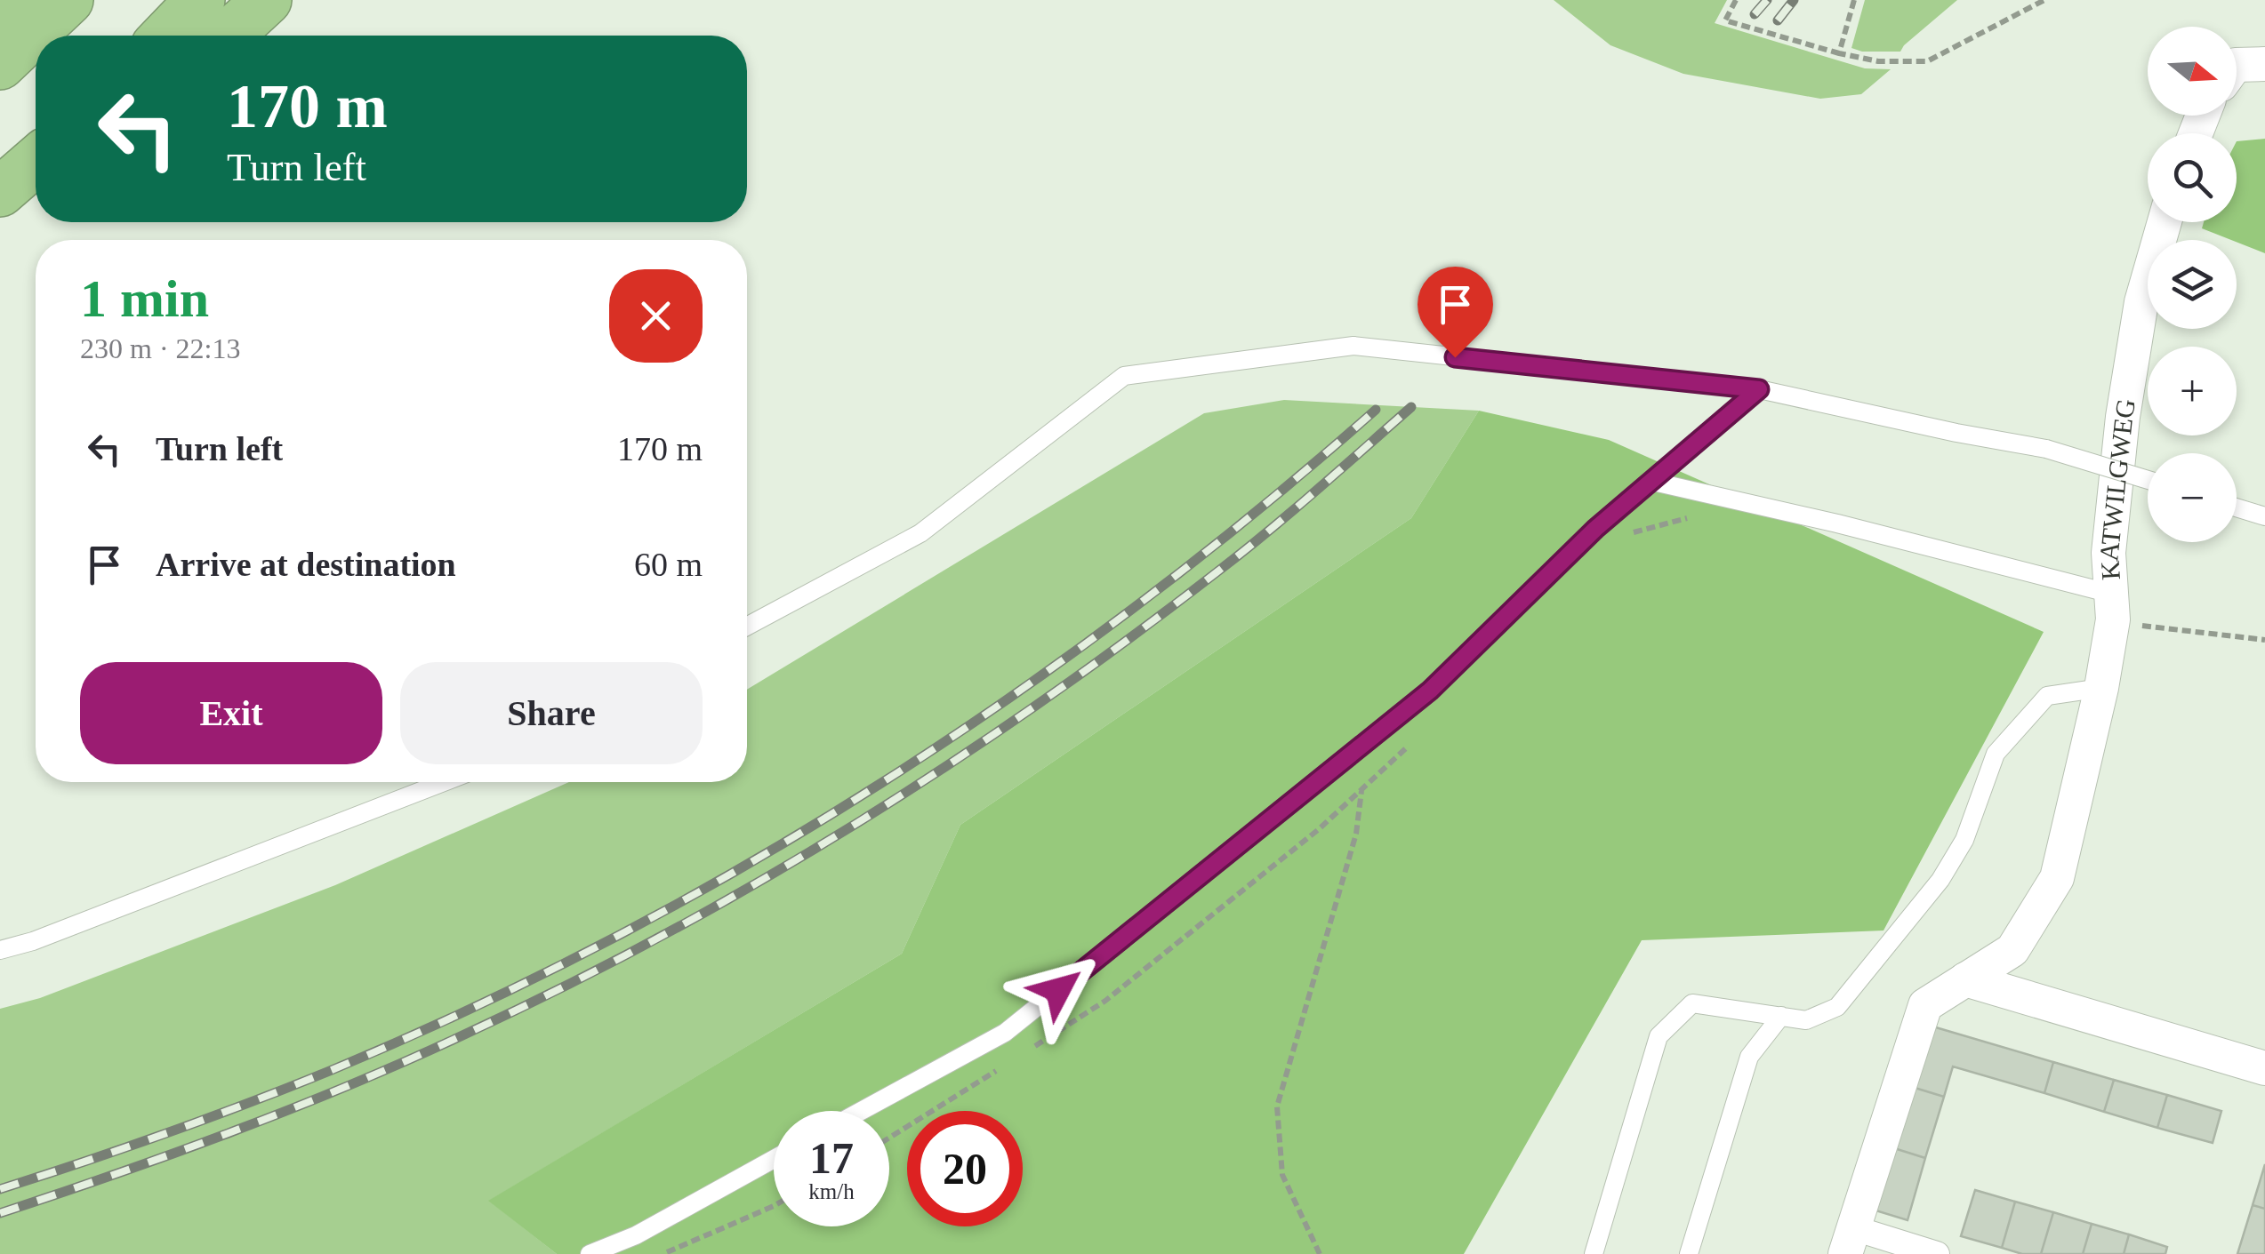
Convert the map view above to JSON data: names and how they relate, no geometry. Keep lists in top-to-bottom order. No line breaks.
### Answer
{"streets":{"street":["KATWILGWEG"]},"north":"right","page":{"map_buttons":["+","−"],"turn":["170 m","Turn left"],"heading":["1 min","230 m · 22:13"],"list":[{"name":"Turn left","value":"170 m"},{"name":"Arrive at destination","value":"60 m"}],"buttons":["Exit","Share"],"speed":"17 km/h","limit":"20"}}
